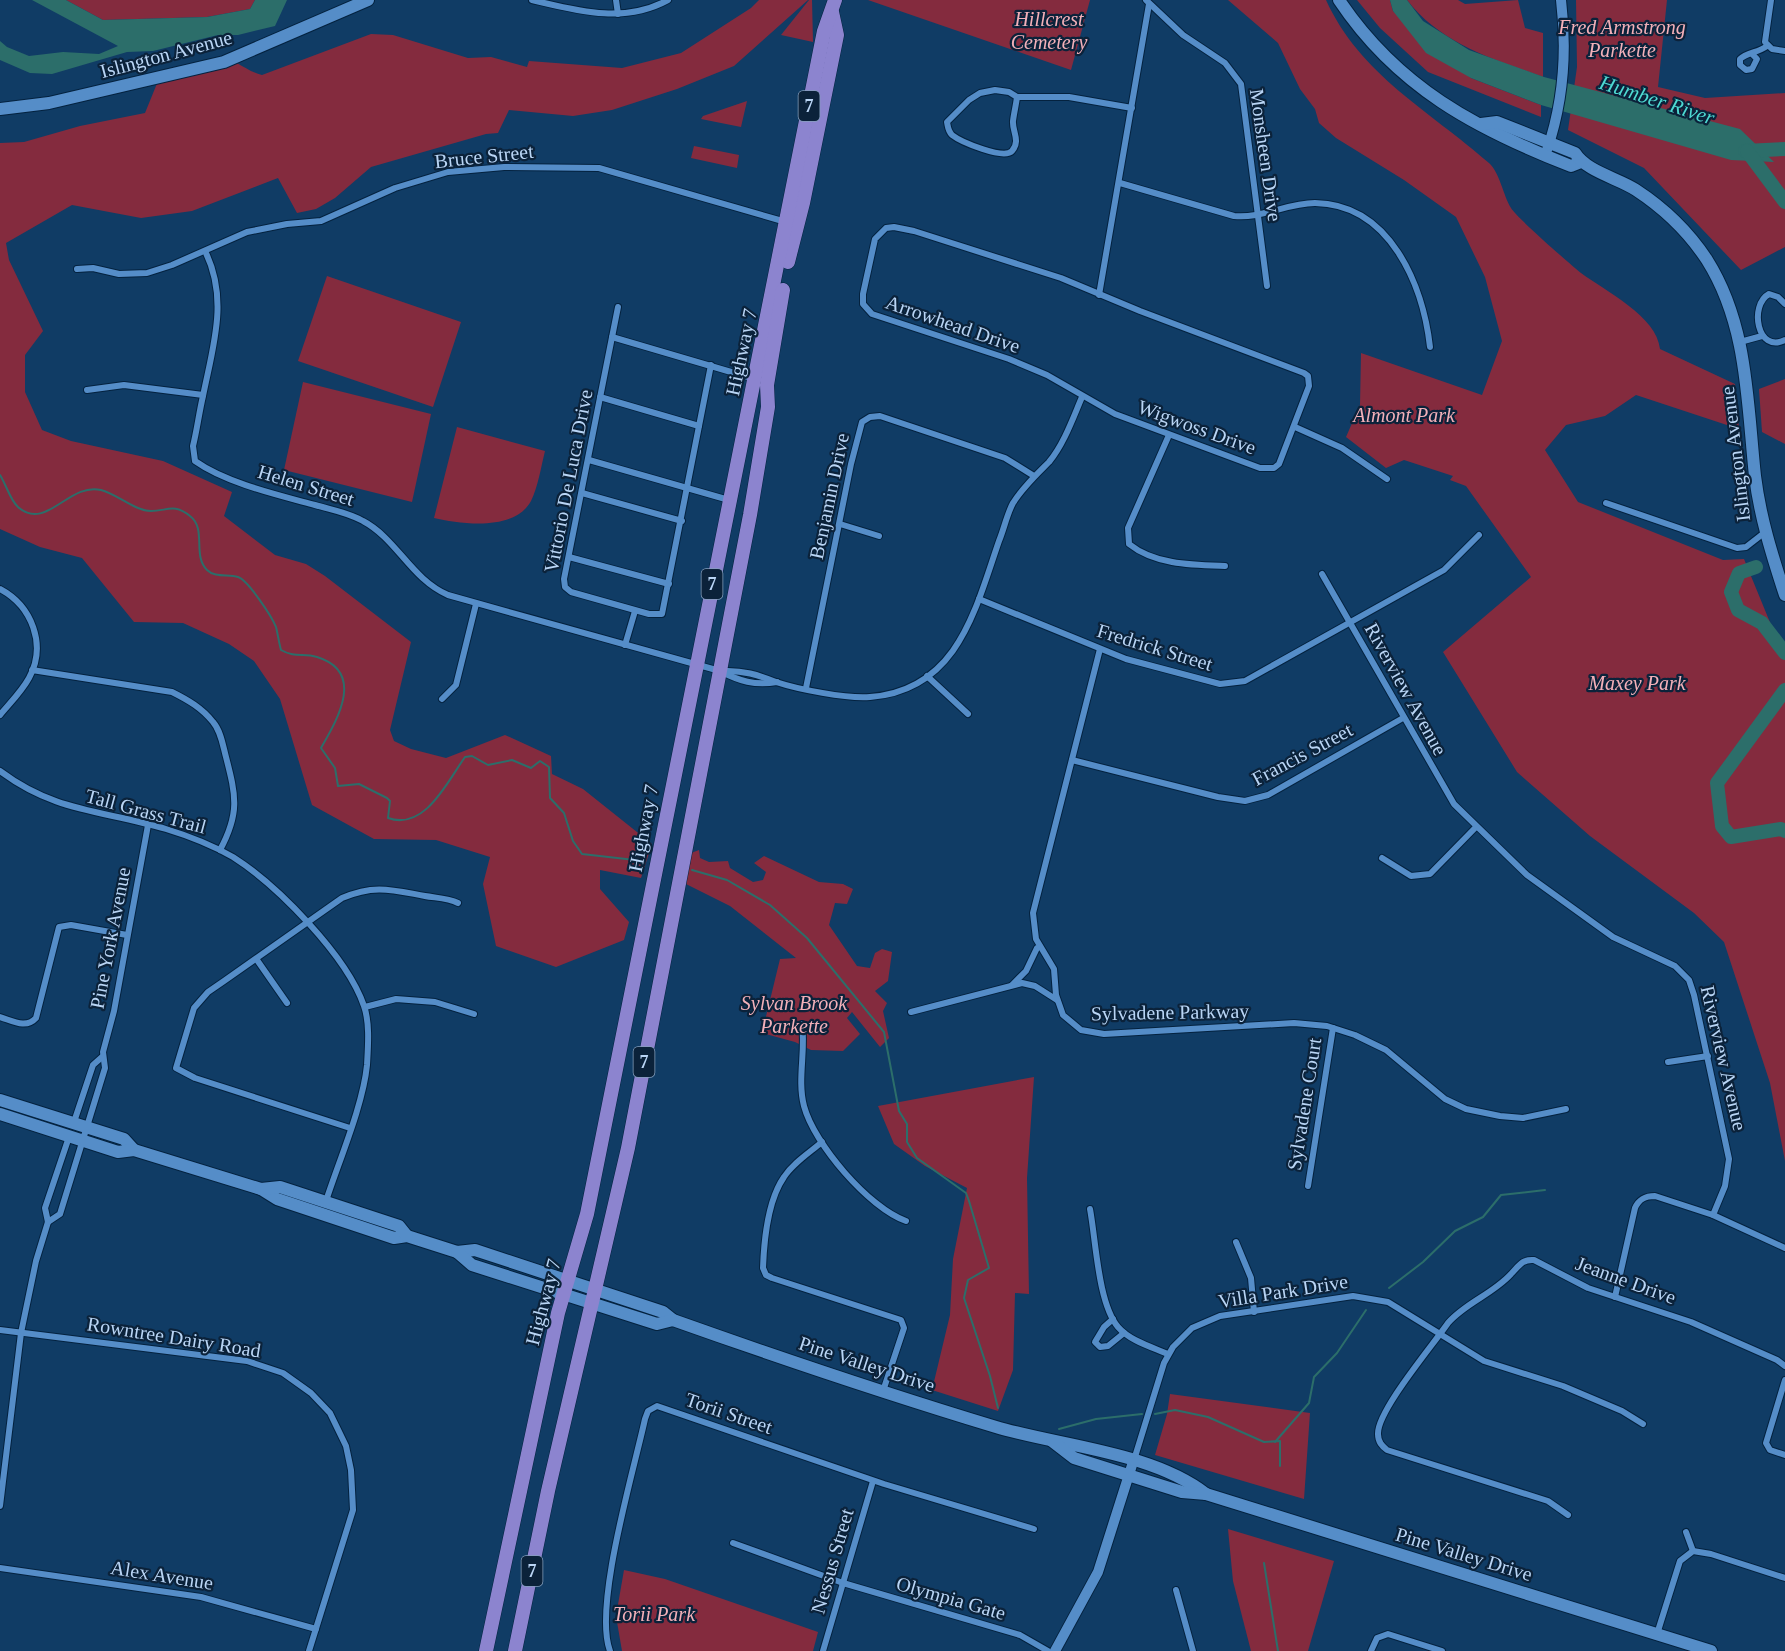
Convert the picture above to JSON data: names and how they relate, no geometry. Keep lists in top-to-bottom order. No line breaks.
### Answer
{"streets":{"main road":["Islington Avenue","7","Highway 7","Pine Valley Drive"],"street":["Monsheen Drive","Bruce Street","Arrowhead Drive","Wigwoss Drive","Vittorio De Luca Drive","Helen Street","Benjamin Drive","Fredrick Street","Riverview Avenue","Francis Street","Tall Grass Trail","Pine York Avenue","Sylvadene Parkway","Sylvadene Court","Jeanne Drive","Villa Park Drive","Rowntree Dairy Road","Torii Street","Nessus Street","Alex Avenue","Olympia Gate"]},"crossings":[["Bruce Street","Highway 7"],["Bruce Street","Helen Street"],["Arrowhead Drive","Wigwoss Drive"],["Highway 7","Helen Street"],["Highway 7","Pine Valley Drive"],["Fredrick Street","Riverview Avenue"],["Fredrick Street","Sylvadene Parkway"],["Riverview Avenue","Francis Street"],["Francis Street","Sylvadene Parkway"],["Tall Grass Trail","Pine York Avenue"],["Tall Grass Trail","Pine Valley Drive"],["Pine York Avenue","Pine Valley Drive"],["Sylvadene Parkway","Sylvadene Court"],["Jeanne Drive","Villa Park Drive"],["Villa Park Drive","Pine Valley Drive"],["Rowntree Dairy Road","Alex Avenue"],["Torii Street","Nessus Street"],["Nessus Street","Olympia Gate"]],"water":["Humber River"],"parks":["Hillcrest Cemetery","Fred Armstrong Parkette","Almont Park","Maxey Park","Sylvan Brook Parkette","Torii Park"]}
